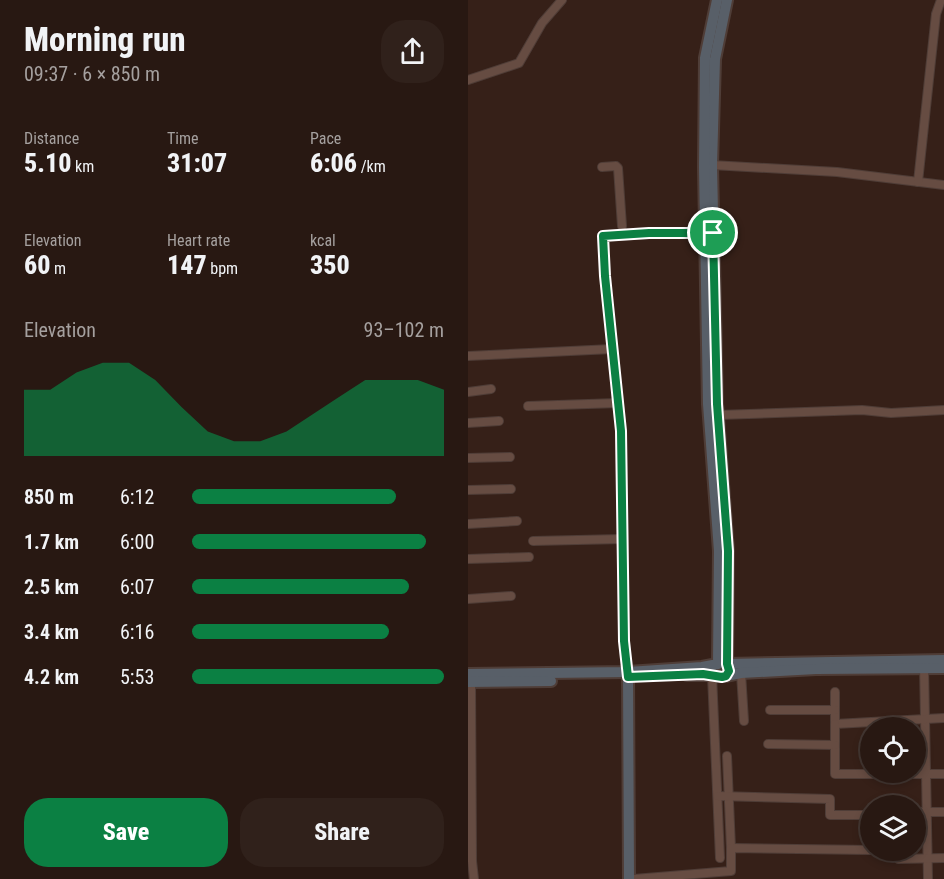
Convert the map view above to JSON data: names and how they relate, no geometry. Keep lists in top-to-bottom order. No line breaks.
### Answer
{"page":{"heading":["Morning run","09:37 · 6 × 850 m"],"stats":[["Distance","5.10 km"],["Time","31:07"],["Pace","6:06 /km"],["Elevation","60 m"],["Heart rate","147 bpm"],["kcal","350"]],"chart":["Elevation","93–102 m"],"list":[{"name":"850 m","note":"6:12"},{"name":"1.7 km","note":"6:00"},{"name":"2.5 km","note":"6:07"},{"name":"3.4 km","note":"6:16"},{"name":"4.2 km","note":"5:53"}],"buttons":["Save","Share"]}}
